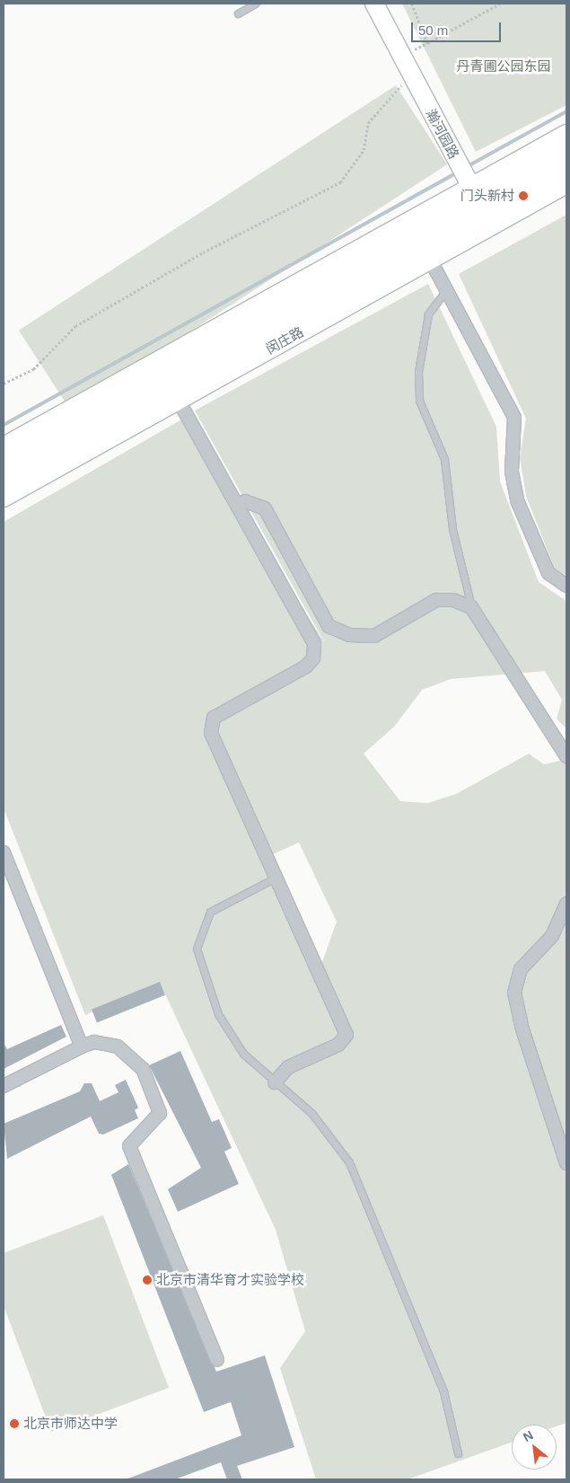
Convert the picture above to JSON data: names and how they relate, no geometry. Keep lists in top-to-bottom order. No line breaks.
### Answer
{"streets":{"main road":["瀚河园路","闵庄路"]},"parks":["丹青圃公园东园"],"places":["门头新村","北京市清华育才实验学校","北京市师达中学"],"scale_bar":"50 m","north":"top left"}
